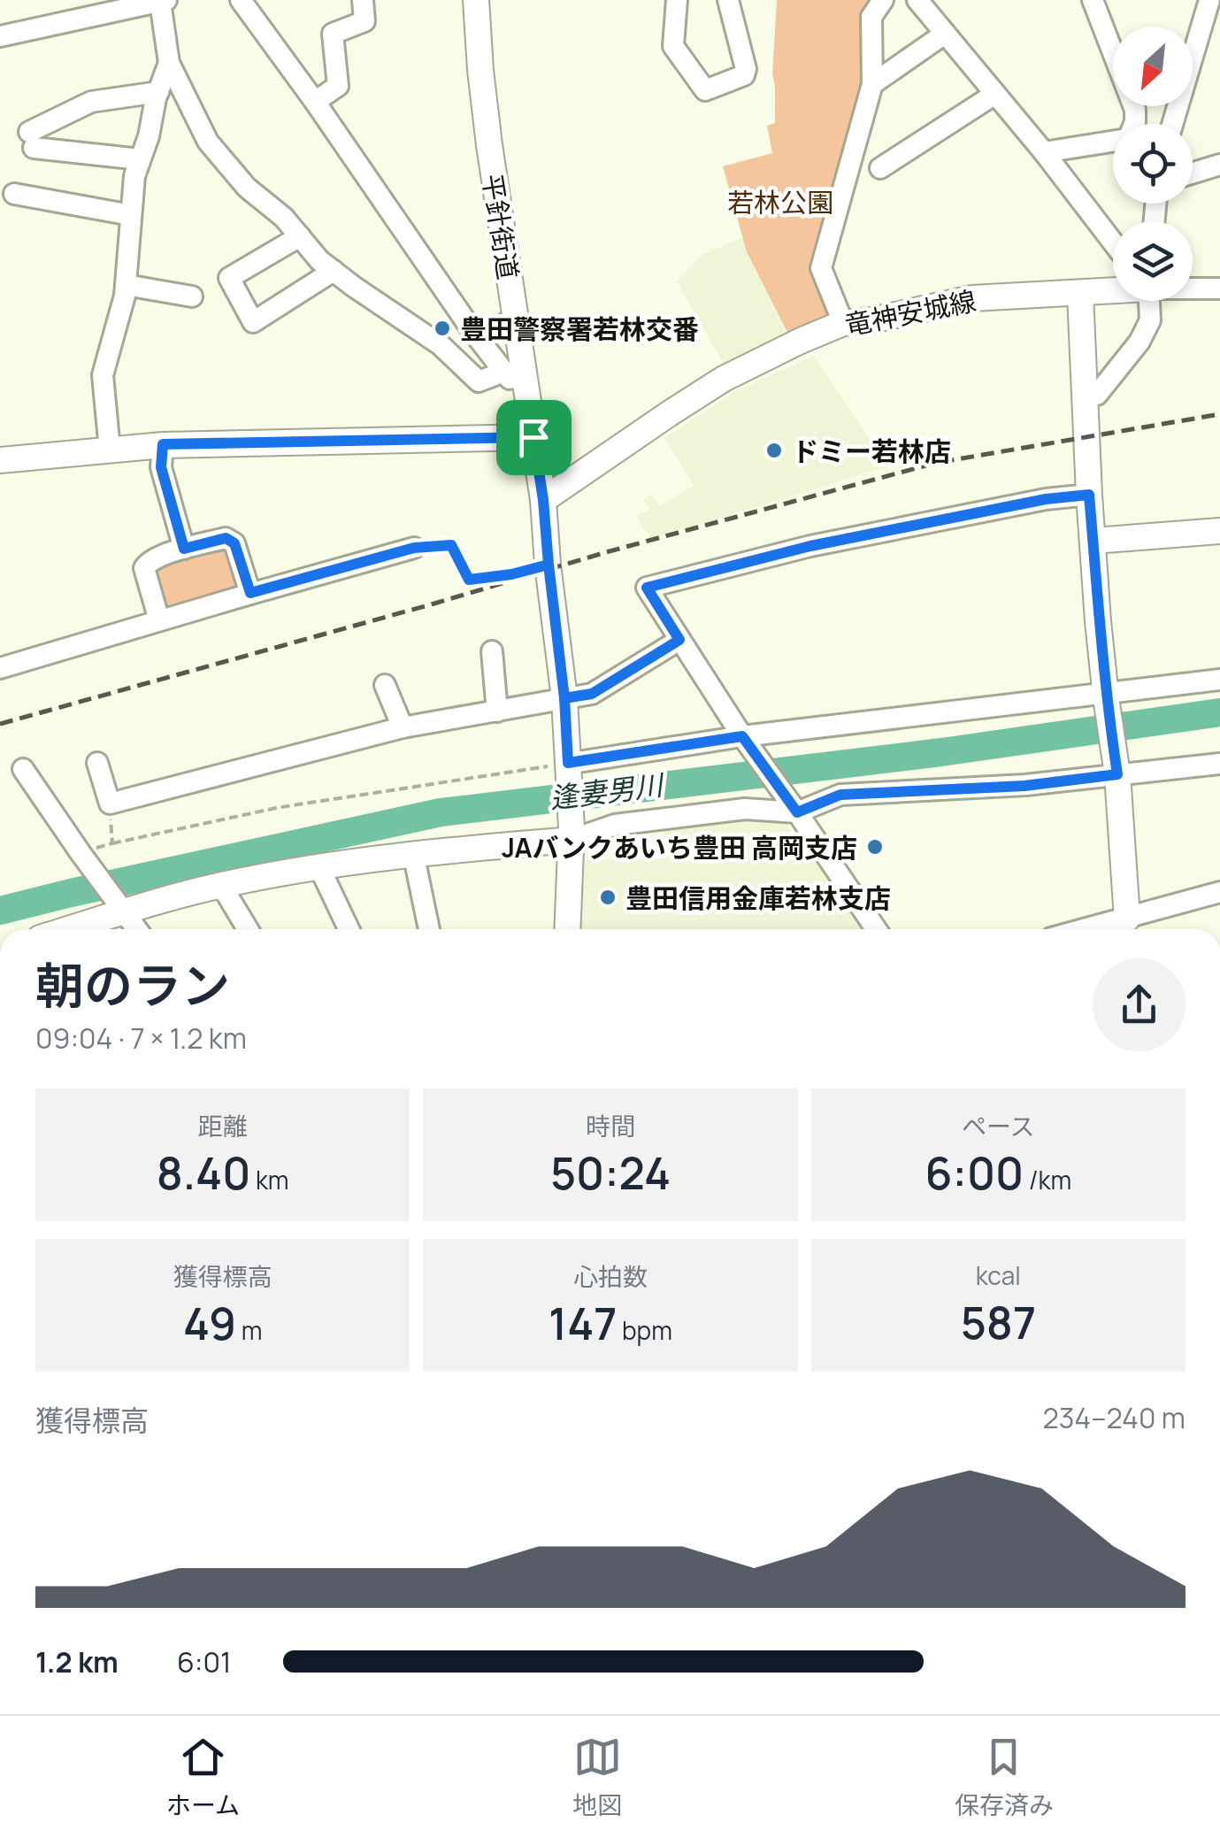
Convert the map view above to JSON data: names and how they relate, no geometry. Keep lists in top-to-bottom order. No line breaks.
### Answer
{"streets":{"street":["平針街道","竜神安城線"]},"crossings":[["平針街道","竜神安城線"]],"water":["逢妻男川"],"parks":["若林公園"],"places":["豊田警察署若林交番","ドミー若林店","JAバンクあいち豊田 高岡支店","豊田信用金庫若林支店"],"north":"bottom left","page":{"heading":["朝のラン","09:04 · 7 × 1.2 km"],"stats":[["距離","8.40 km"],["時間","50:24"],["ペース","6:00 /km"],["獲得標高","49 m"],["心拍数","147 bpm"],["kcal","587"]],"chart":["獲得標高","234–240 m"],"list":[{"name":"1.2 km","note":"6:01"}],"tabs":["ホーム","地図","保存済み"]}}
